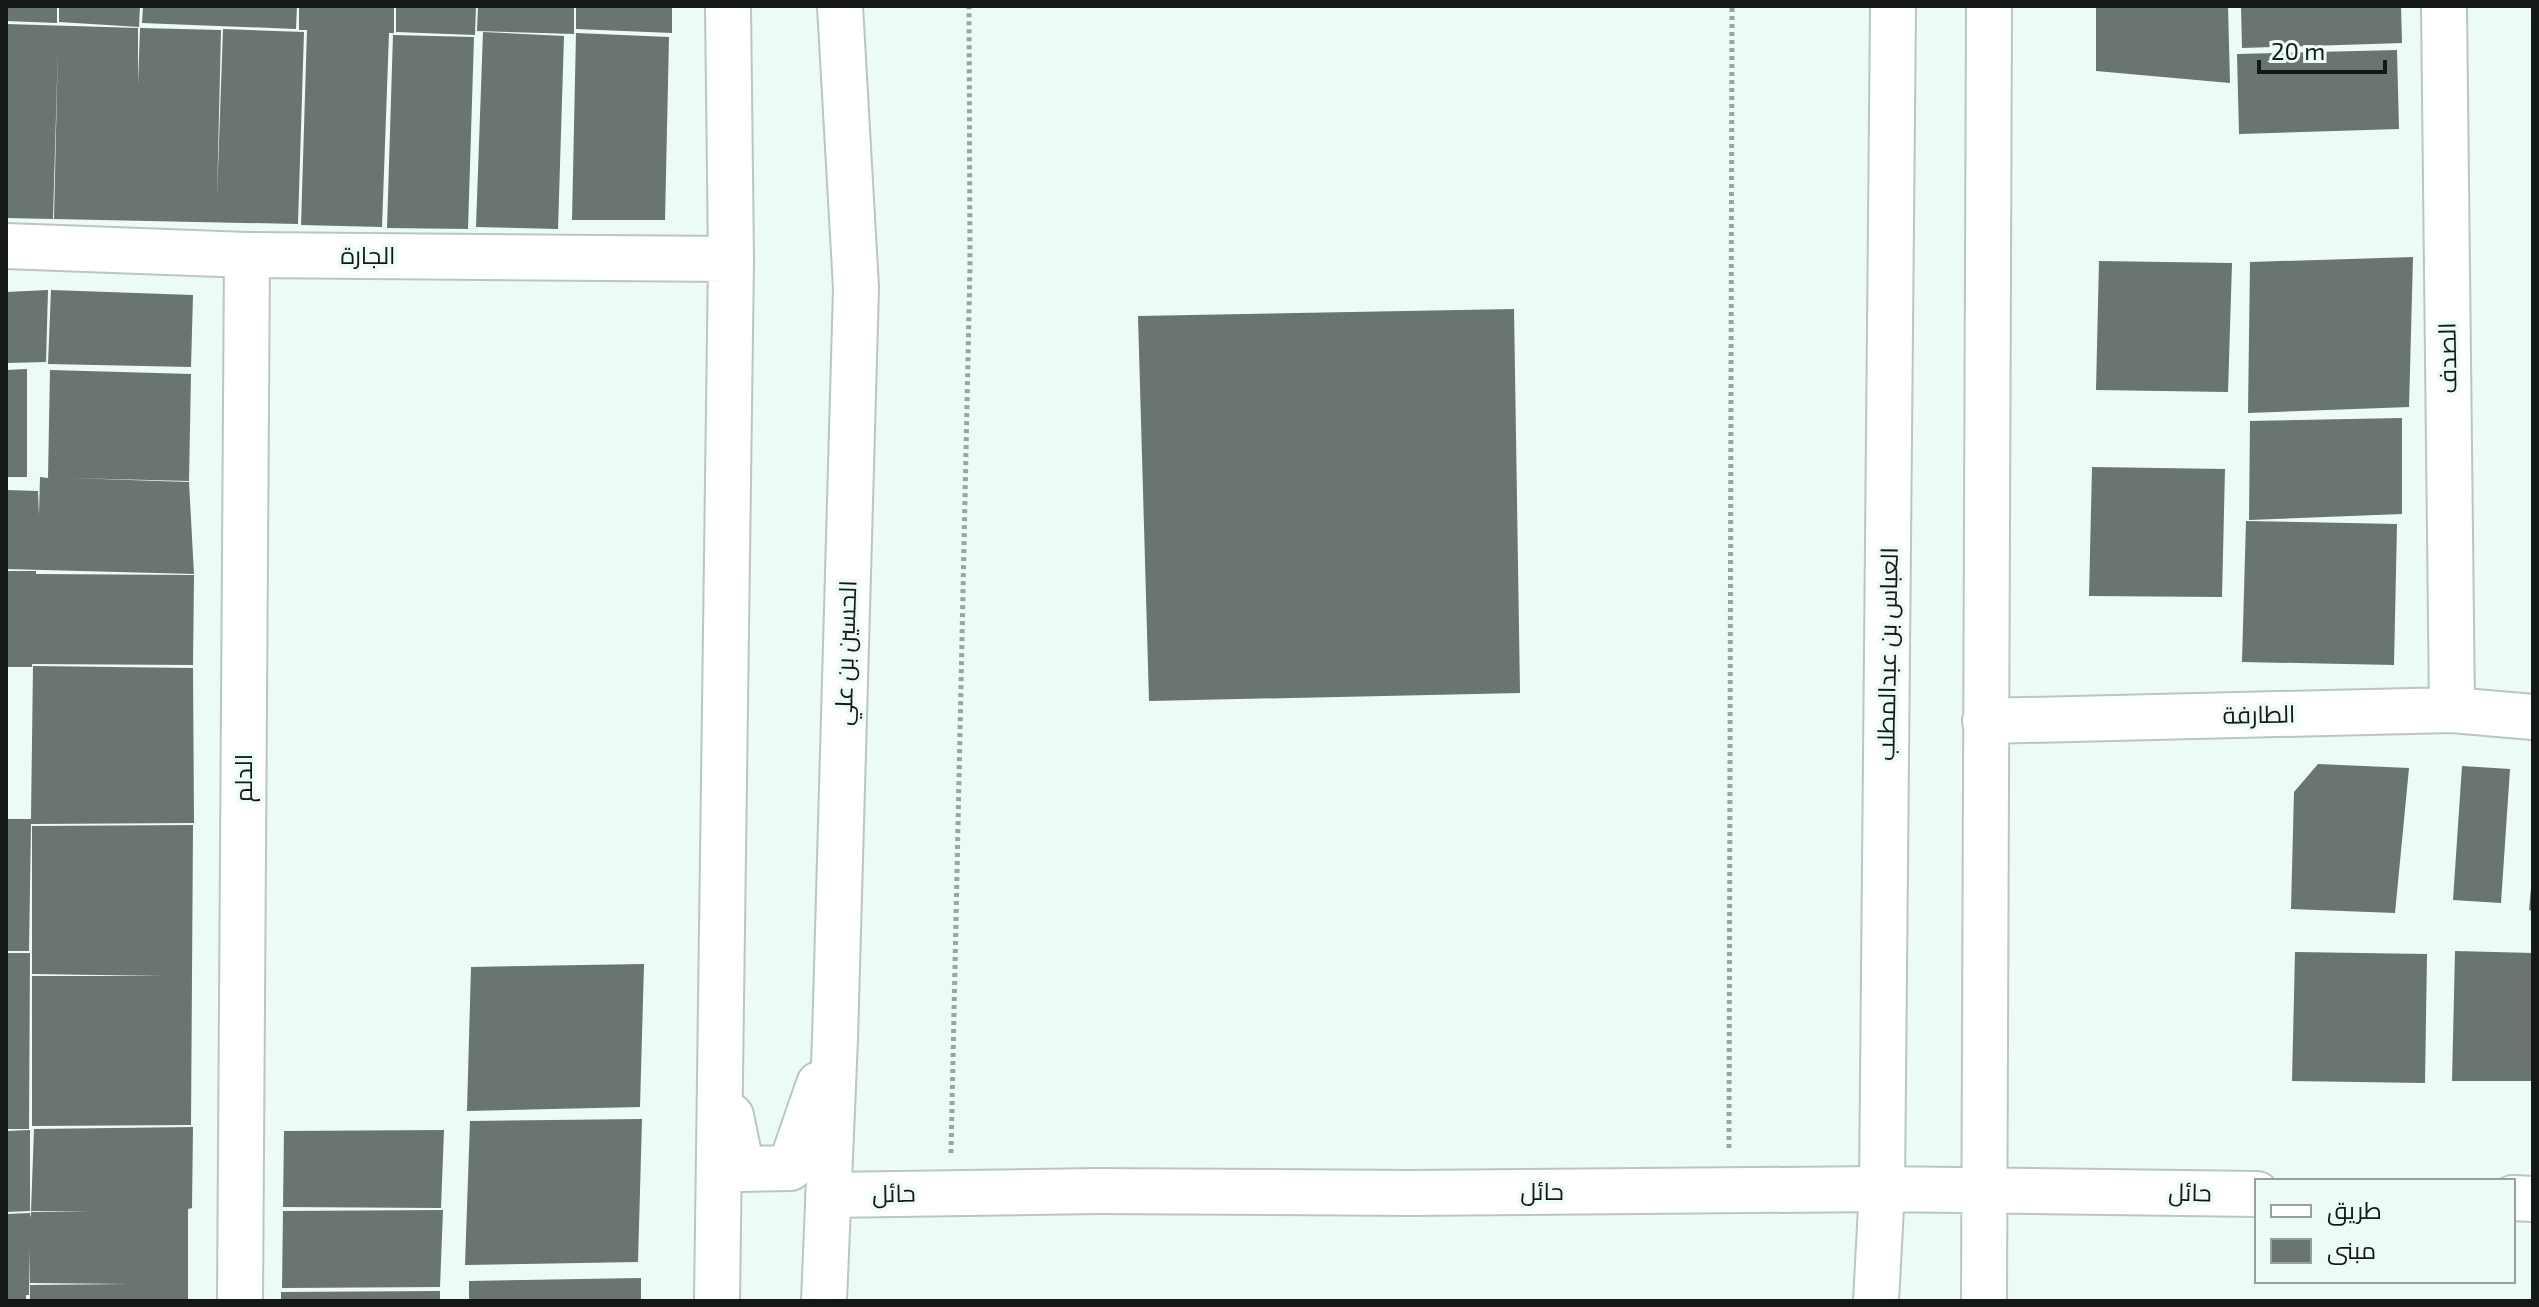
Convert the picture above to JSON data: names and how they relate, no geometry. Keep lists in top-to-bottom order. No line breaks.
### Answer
{"streets":{"street":["الجارة","الصدف","الحسين بن علي","العباس بن عبدالمطلب","الطارفة","الدلم","حائل"]},"crossings":[["الجارة","الدلم"],["الصدف","الطارفة"],["الحسين بن علي","حائل"],["العباس بن عبدالمطلب","حائل"]],"legend":["طريق","مبنى"],"scale_bar":"20 m"}
